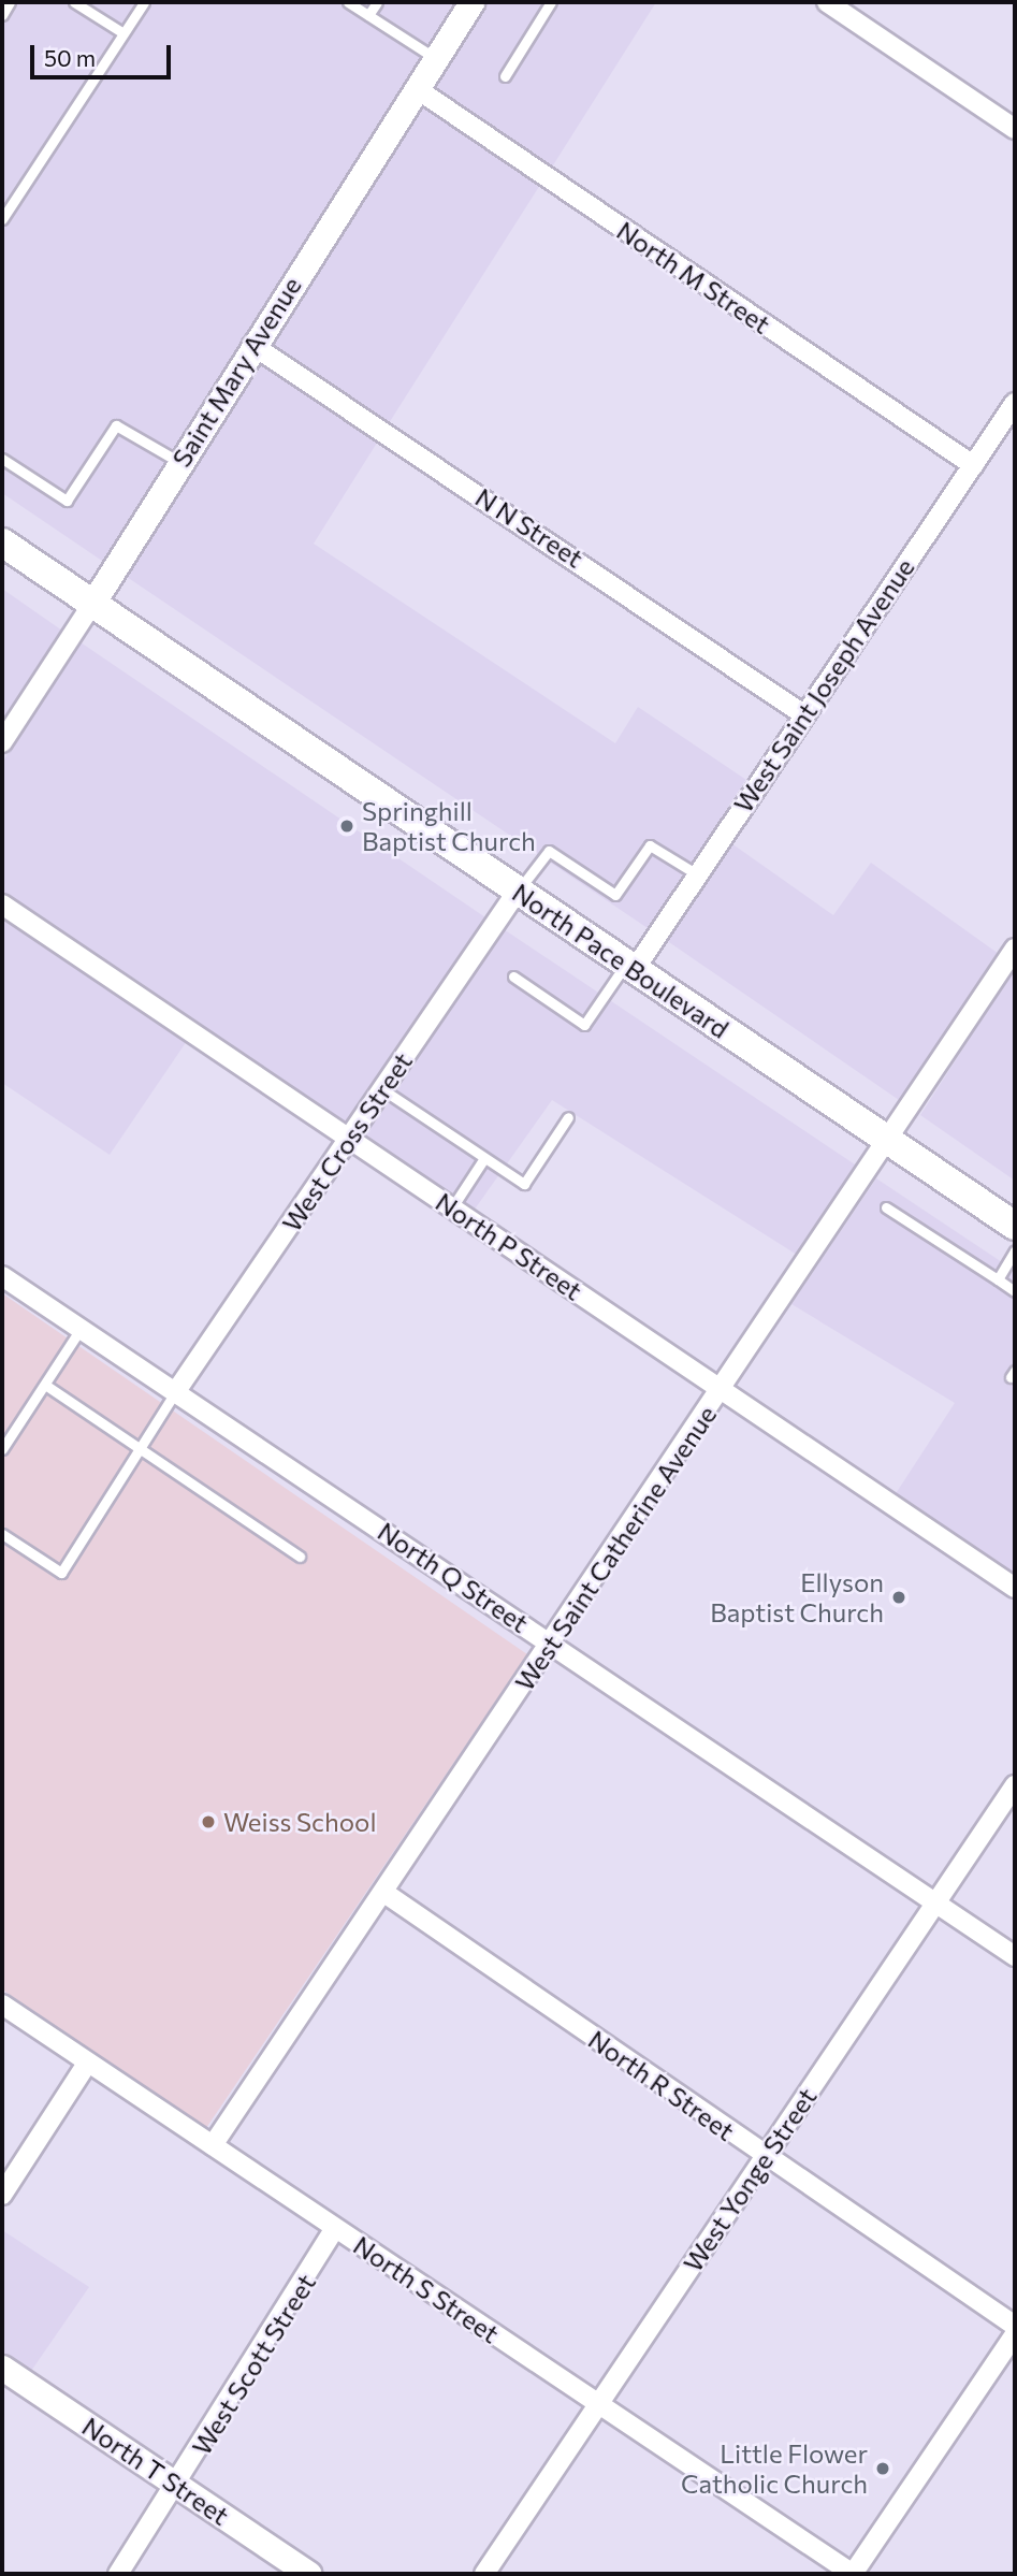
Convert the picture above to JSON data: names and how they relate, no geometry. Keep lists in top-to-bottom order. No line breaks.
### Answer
{"streets":{"main road":["North Pace Boulevard"],"street":["North M Street","Saint Mary Avenue","N N Street","West Saint Joseph Avenue","West Cross Street","North P Street","West Saint Catherine Avenue","North Q Street","North R Street","West Yonge Street","North S Street","West Scott Street","North T Street"]},"crossings":[["North M Street","Saint Mary Avenue"],["North M Street","West Saint Joseph Avenue"],["Saint Mary Avenue","N N Street"],["Saint Mary Avenue","North Pace Boulevard"],["N N Street","West Saint Joseph Avenue"],["West Saint Joseph Avenue","North Pace Boulevard"],["North Pace Boulevard","West Cross Street"],["North Pace Boulevard","West Saint Catherine Avenue"],["West Cross Street","North P Street"],["West Cross Street","North Q Street"],["North P Street","West Saint Catherine Avenue"],["West Saint Catherine Avenue","North Q Street"],["West Saint Catherine Avenue","North R Street"],["West Saint Catherine Avenue","North S Street"],["North Q Street","West Yonge Street"],["North R Street","West Yonge Street"],["West Yonge Street","North S Street"],["North S Street","West Scott Street"],["West Scott Street","North T Street"]],"places":["Springhill Baptist Church","Ellyson Baptist Church","Weiss School","Little Flower Catholic Church"],"scale_bar":"50 m"}
